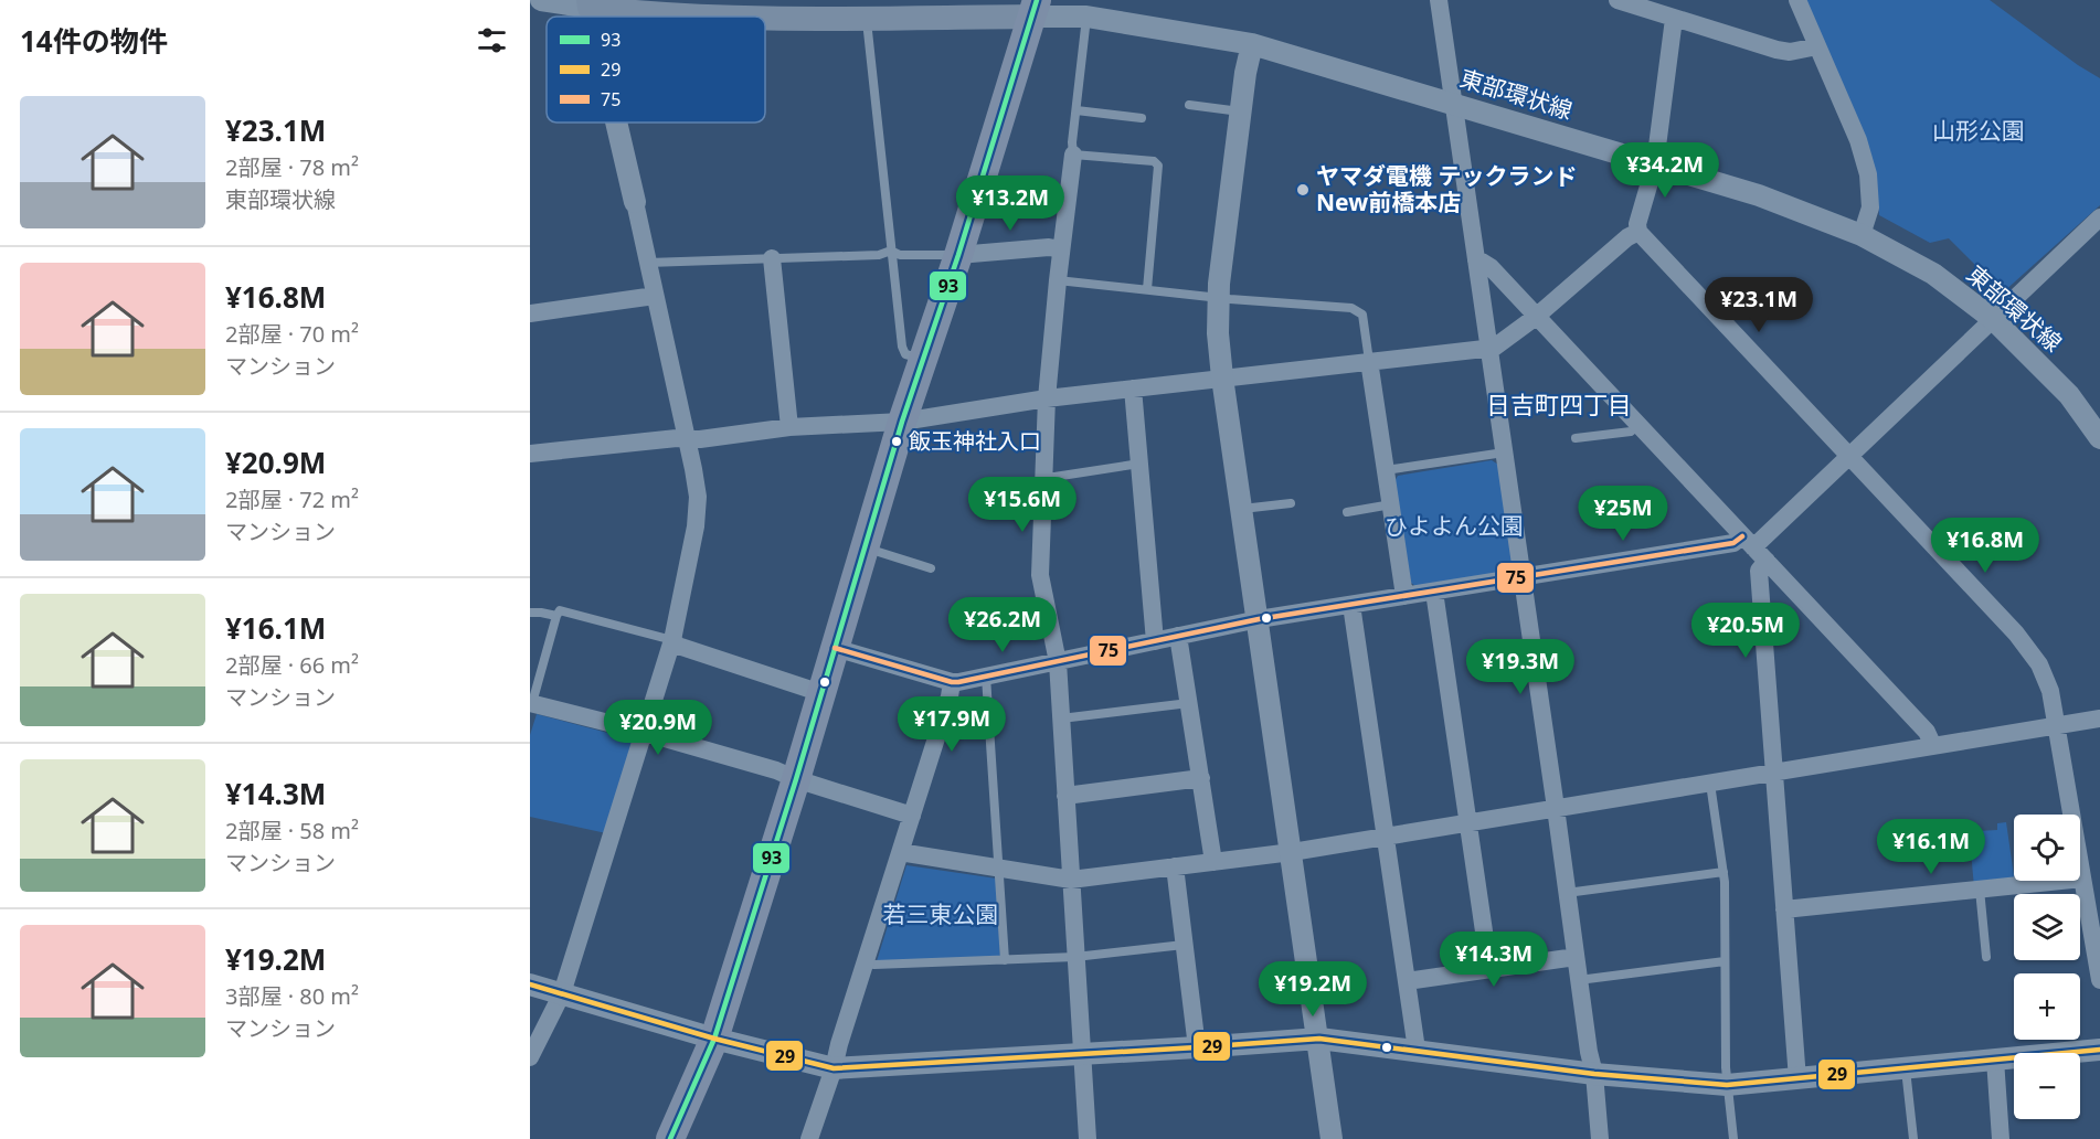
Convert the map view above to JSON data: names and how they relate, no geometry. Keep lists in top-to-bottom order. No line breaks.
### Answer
{"streets":{"street":["東部環状線"]},"districts":["日吉町四丁目"],"parks":["山形公園","ひよよん公園","若三東公園"],"places":["ヤマダ電機 テックランド New前橋本店","飯玉神社入口"],"lines":["transit line 93","transit line 75","transit line 29"],"legend":["93","29","75"],"page":{"heading":"14件の物件","list":[{"name":"¥23.1M","note":"2部屋 · 78 m² · 東部環状線"},{"name":"¥16.8M","note":"2部屋 · 70 m² · マンション"},{"name":"¥20.9M","note":"2部屋 · 72 m² · マンション"},{"name":"¥16.1M","note":"2部屋 · 66 m² · マンション"},{"name":"¥14.3M","note":"2部屋 · 58 m² · マンション"},{"name":"¥19.2M","note":"3部屋 · 80 m² · マンション"}],"price":["¥34.2M","¥13.2M","¥23.1M","¥15.6M","¥25M","¥16.8M","¥26.2M","¥20.5M","¥19.3M","¥17.9M","¥20.9M","¥16.1M","¥14.3M","¥19.2M"],"map_buttons":["+","−"]}}
